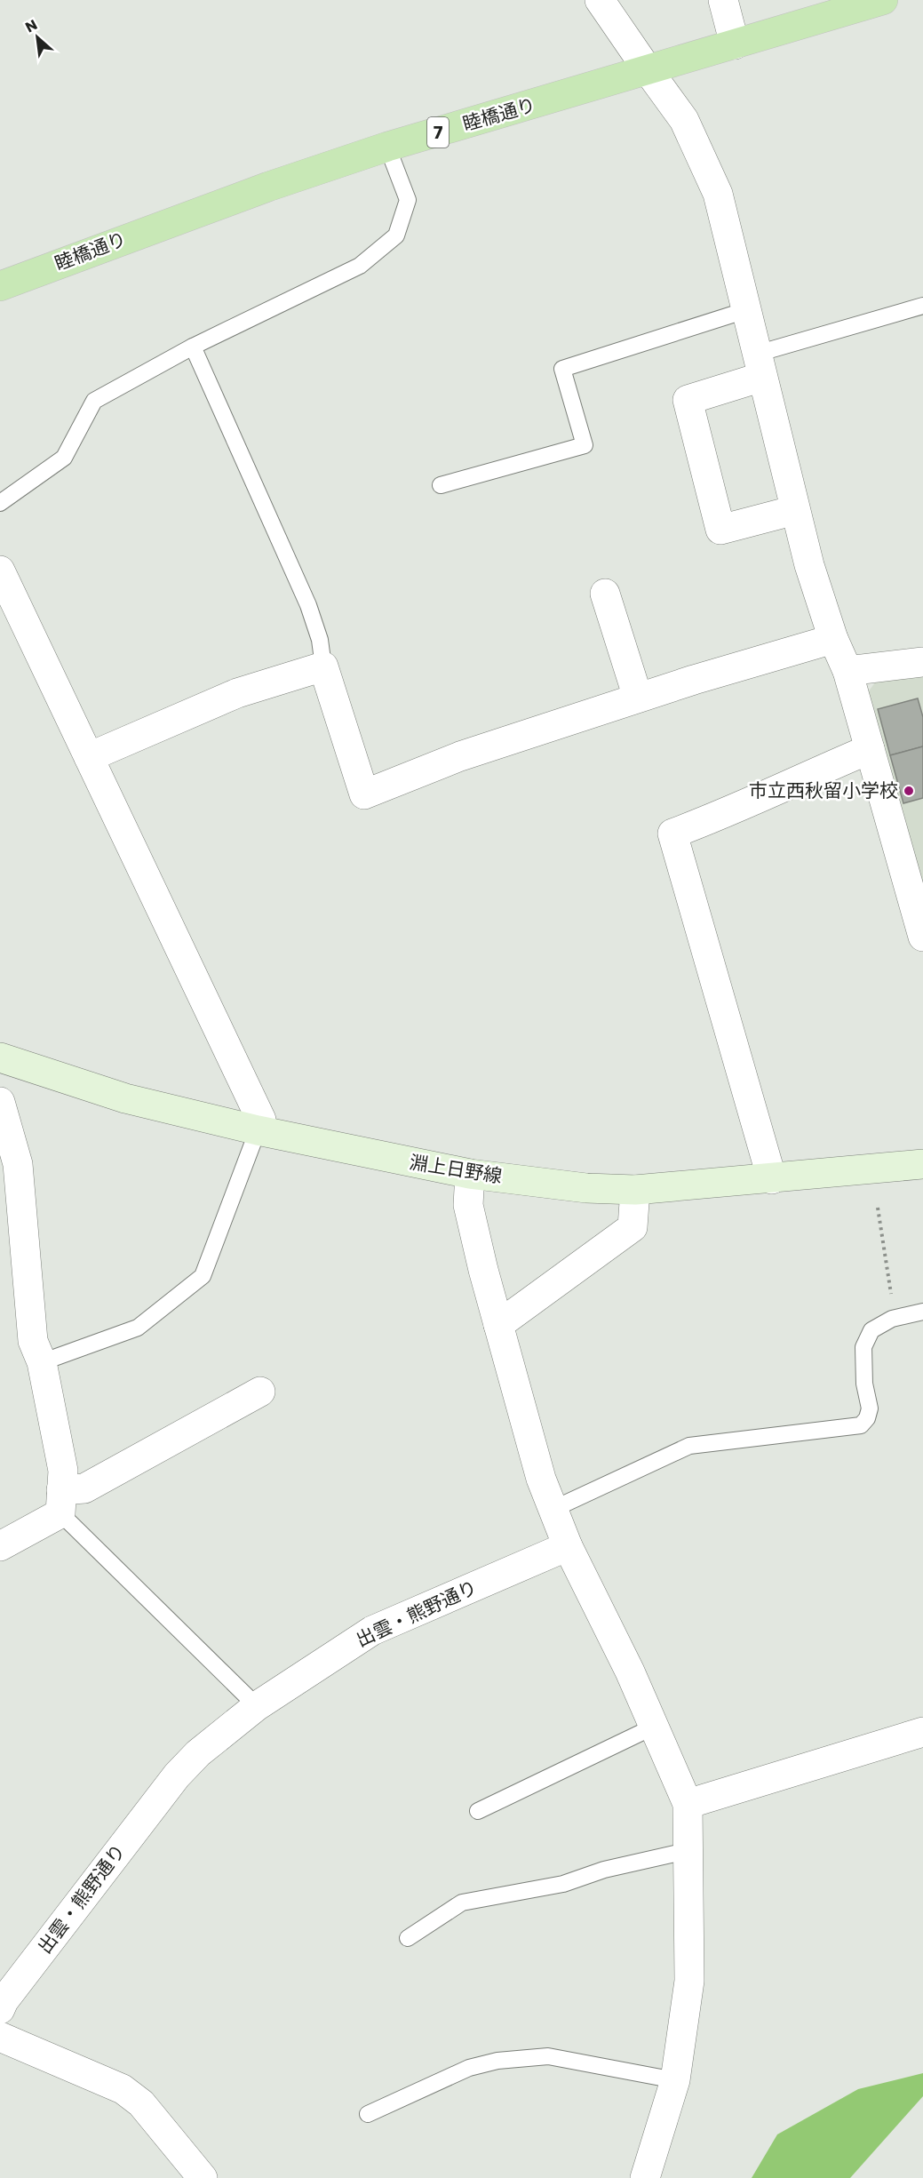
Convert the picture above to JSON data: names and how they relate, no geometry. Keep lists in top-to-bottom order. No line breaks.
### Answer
{"streets":{"main road":["睦橋通り","7","淵上日野線"],"street":["出雲・熊野通り"]},"places":["市立西秋留小学校"],"north":"top left"}
